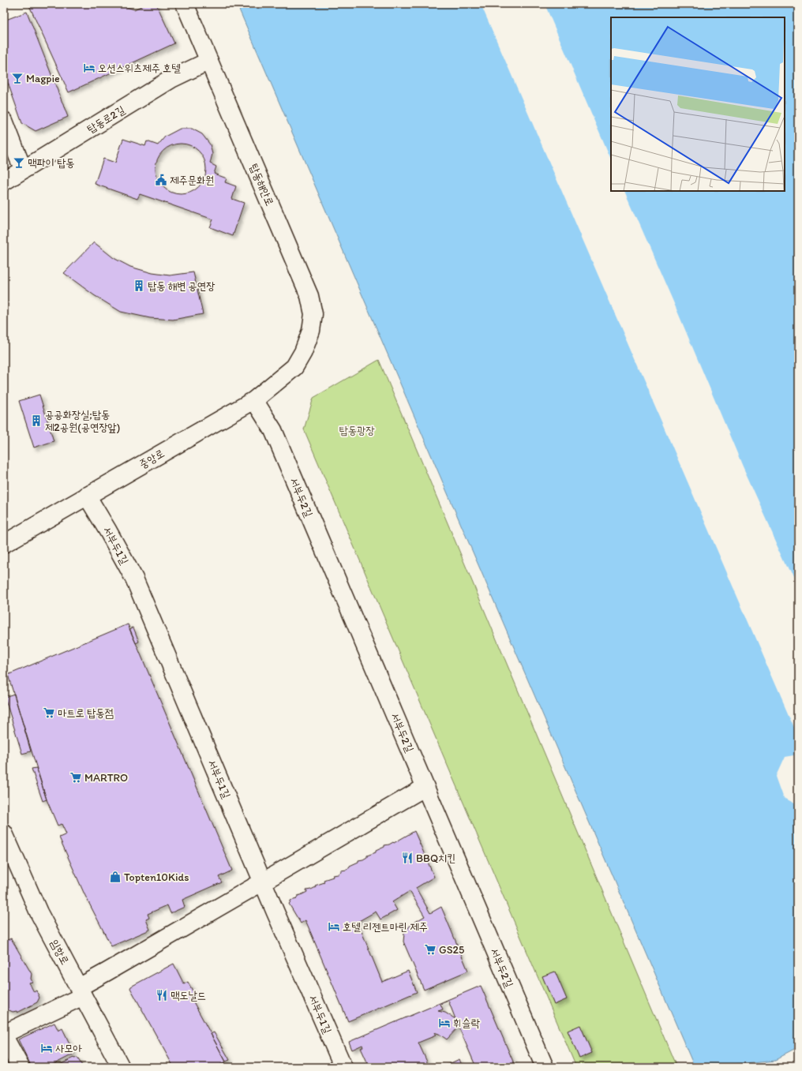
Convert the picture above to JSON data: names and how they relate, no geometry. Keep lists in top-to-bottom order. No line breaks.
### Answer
{"streets":{"street":["탑동로2길","탑동해안로","중앙로","서부두2길","서부두1길","임항로"]},"crossings":[["탑동로2길","탑동해안로"],["탑동해안로","중앙로"],["중앙로","서부두2길"],["중앙로","서부두1길"]],"parks":["탑동광장"],"places":{"hotel":["오션스위츠제주 호텔","호텔 리젠트마린 제주","휘슬락","사모아"],"bar":["Magpie","맥파이 탑동"],"public building":["제주문화원"],"building":["탑동 해변 공연장","공공화장실;탑동 제2공원(공연장앞)"],"supermarket":["마트로 탑동점","MARTRO","GS25"],"restaurant":["BBQ치킨","맥도날드"],"shop":["Topten10Kids"]}}
